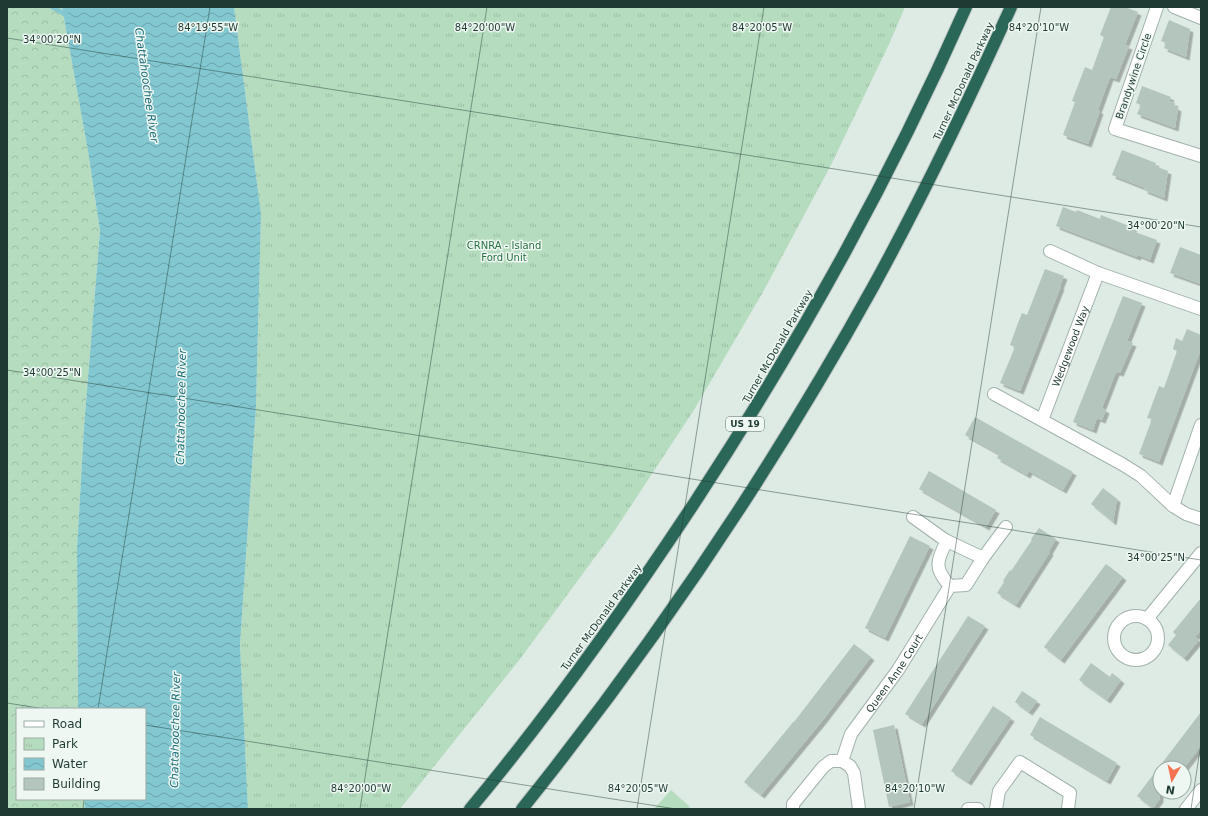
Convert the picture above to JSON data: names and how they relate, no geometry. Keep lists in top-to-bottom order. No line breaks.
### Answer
{"streets":{"highway":["Turner McDonald Parkway","US 19"],"street":["Brandywine Circle","Wedgewood Way","Queen Anne Court"]},"water":["Chattahoochee River"],"parks":["CRNRA - Island Ford Unit"],"legend":["Road","Park","Water","Building"],"north":"bottom","coordinates":["84°19'55\"W","84°20'00\"W","84°20'05\"W","84°20'10\"W","34°00'20\"N","34°00'25\"N"]}
